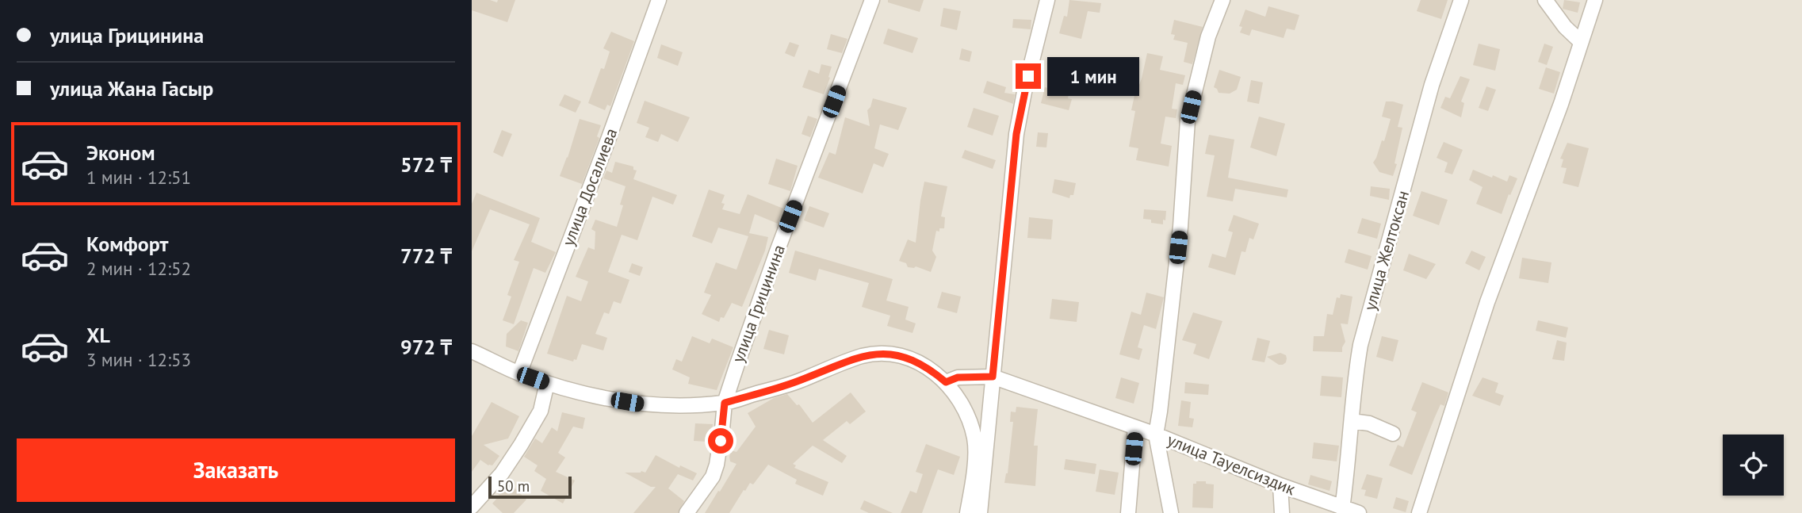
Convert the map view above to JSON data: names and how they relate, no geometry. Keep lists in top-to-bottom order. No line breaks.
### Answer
{"streets":{"street":["улица Досалиева","улица Желтоксан","улица Грицинина","улица Тауелсиздик"]},"crossings":[["улица Желтоксан","улица Тауелсиздик"]],"scale_bar":"50 m","page":{"banner":["улица Грицинина","улица Жана Гасыр"],"bubble":"1 мин","list":[{"name":"Эконом","note":"1 мин · 12:51","value":"572 ₸"},{"name":"Комфорт","note":"2 мин · 12:52","value":"772 ₸"},{"name":"XL","note":"3 мин · 12:53","value":"972 ₸"}],"buttons":"Заказать","scale":"50 m"}}
